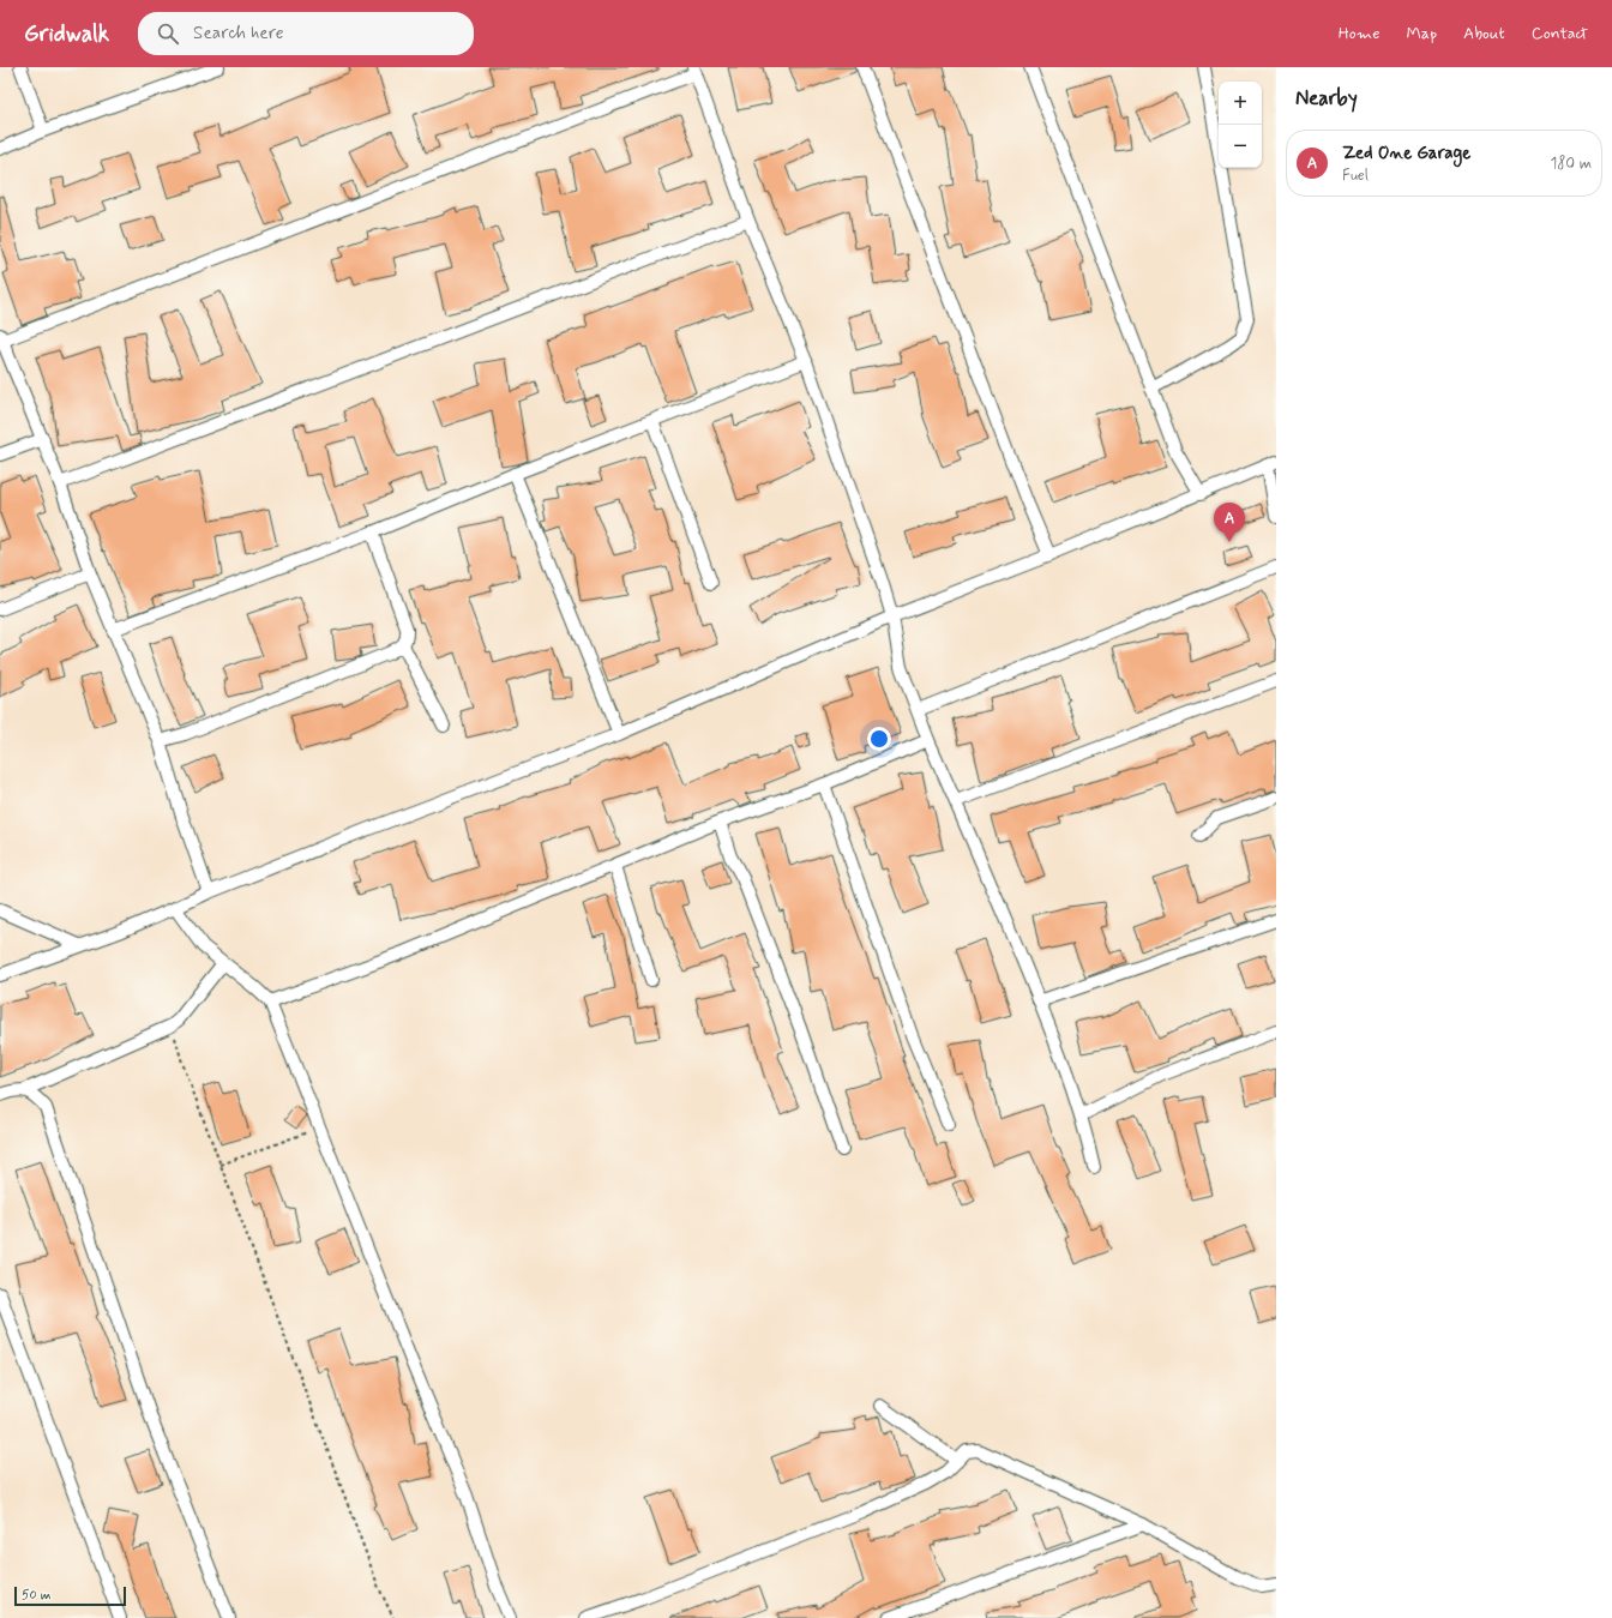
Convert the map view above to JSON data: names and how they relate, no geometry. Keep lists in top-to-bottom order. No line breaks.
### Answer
{"scale_bar":"50 m","page":{"header":"Gridwalk","search":"Search here","nav":["Home","Map","About","Contact"],"heading":"Nearby","map_buttons":["+","−"],"list":[{"mark":"A","name":"Zed One Garage","note":"Fuel","value":"180 m"}],"pins":"A","scale":"50 m"}}
